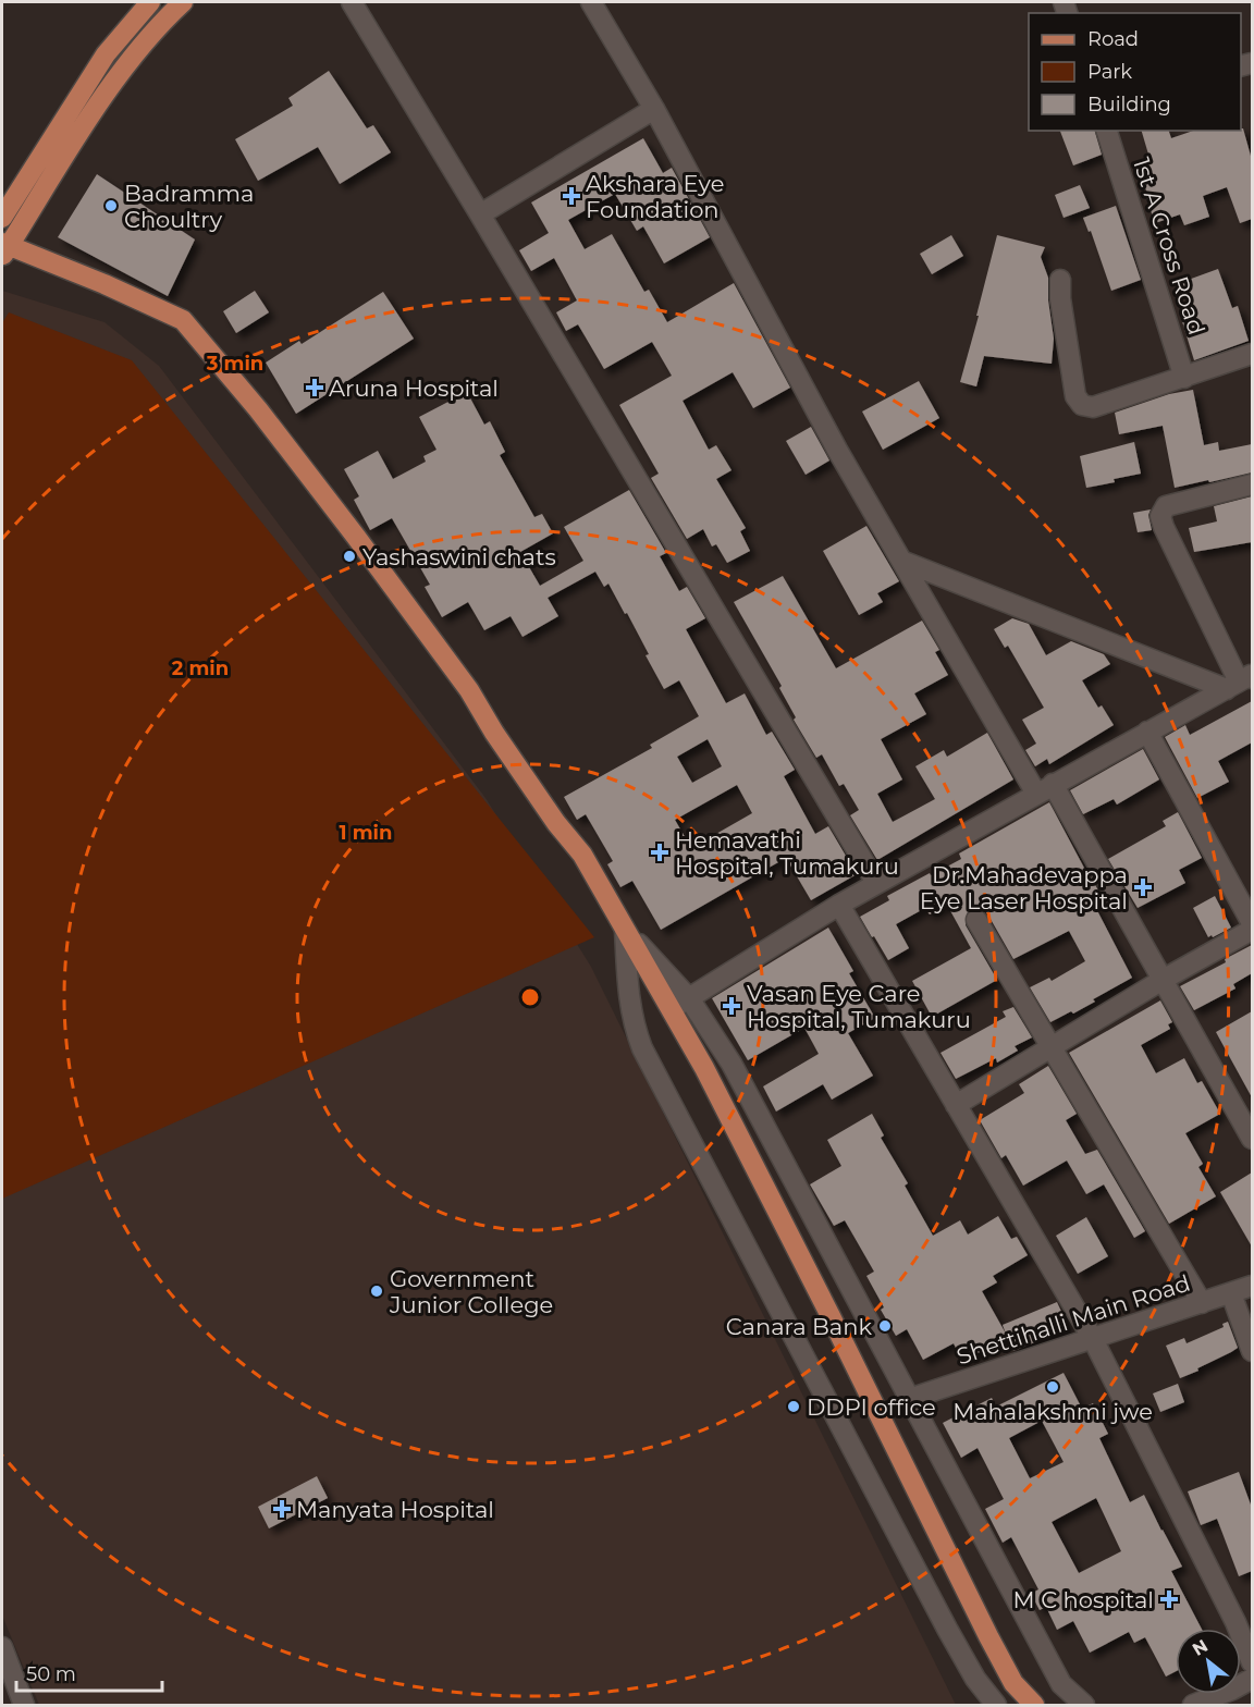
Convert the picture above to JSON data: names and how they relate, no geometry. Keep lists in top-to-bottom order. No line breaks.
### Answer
{"streets":{"street":["1st A Cross Road","Shettihalli Main Road"]},"places":{"health":["Akshara Eye Foundation","Aruna Hospital","Hemavathi Hospital, Tumakuru","Dr.Mahadevappa Eye Laser Hospital","Vasan Eye Care Hospital, Tumakuru","Manyata Hospital","M C hospital"],"other":["Badramma Choultry","Yashaswini chats","Government Junior College","Canara Bank","Mahalakshmi jwe","DDPI office"]},"legend":["Road","Park","Building"],"scale_bar":"50 m","north":"top left","rings":["3 min","2 min","1 min"]}
